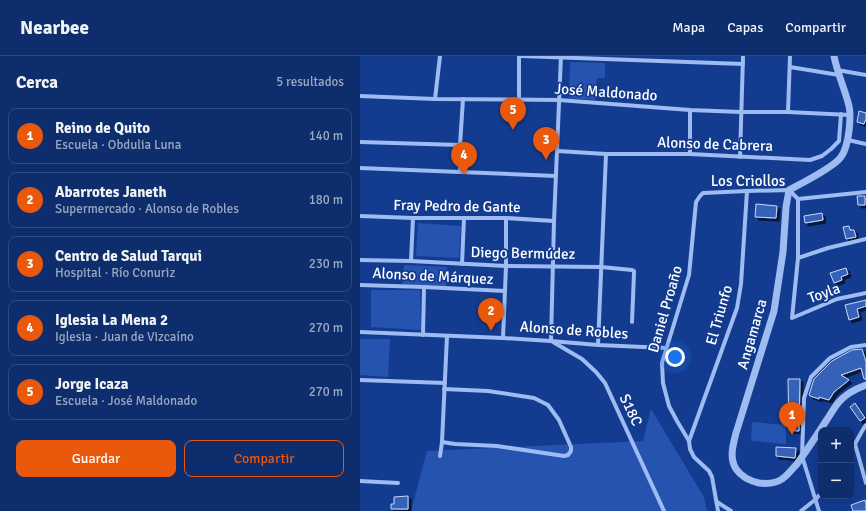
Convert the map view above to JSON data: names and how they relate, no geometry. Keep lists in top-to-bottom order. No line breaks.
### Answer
{"streets":{"street":["José Maldonado","Alonso de Cabrera","Los Criollos","Fray Pedro de Gante","Diego Bermúdez","Alonso de Márquez","Toyla","Daniel Proaño","El Triunfo","Alonso de Robles","Angamarca","S18C"]},"crossings":[["José Maldonado","Alonso de Cabrera"],["Los Criollos","Daniel Proaño"],["Los Criollos","El Triunfo"],["Los Criollos","Angamarca"],["Daniel Proaño","El Triunfo"],["Daniel Proaño","Alonso de Robles"],["Alonso de Robles","S18C"]],"page":{"header":"Nearbee","nav":["Mapa","Capas","Compartir"],"heading":["Cerca","5 resultados"],"pins":["5","3","4","2","1"],"list":[{"mark":"1","name":"Reino de Quito","note":"Escuela · Obdulia Luna","value":"140 m"},{"mark":"2","name":"Abarrotes Janeth","note":"Supermercado · Alonso de Robles","value":"180 m"},{"mark":"3","name":"Centro de Salud Tarqui","note":"Hospital · Río Conuriz","value":"230 m"},{"mark":"4","name":"Iglesia La Mena 2","note":"Iglesia · Juan de Vizcaíno","value":"270 m"},{"mark":"5","name":"Jorge Icaza","note":"Escuela · José Maldonado","value":"270 m"}],"map_buttons":["+","−"],"buttons":["Guardar","Compartir"]}}
